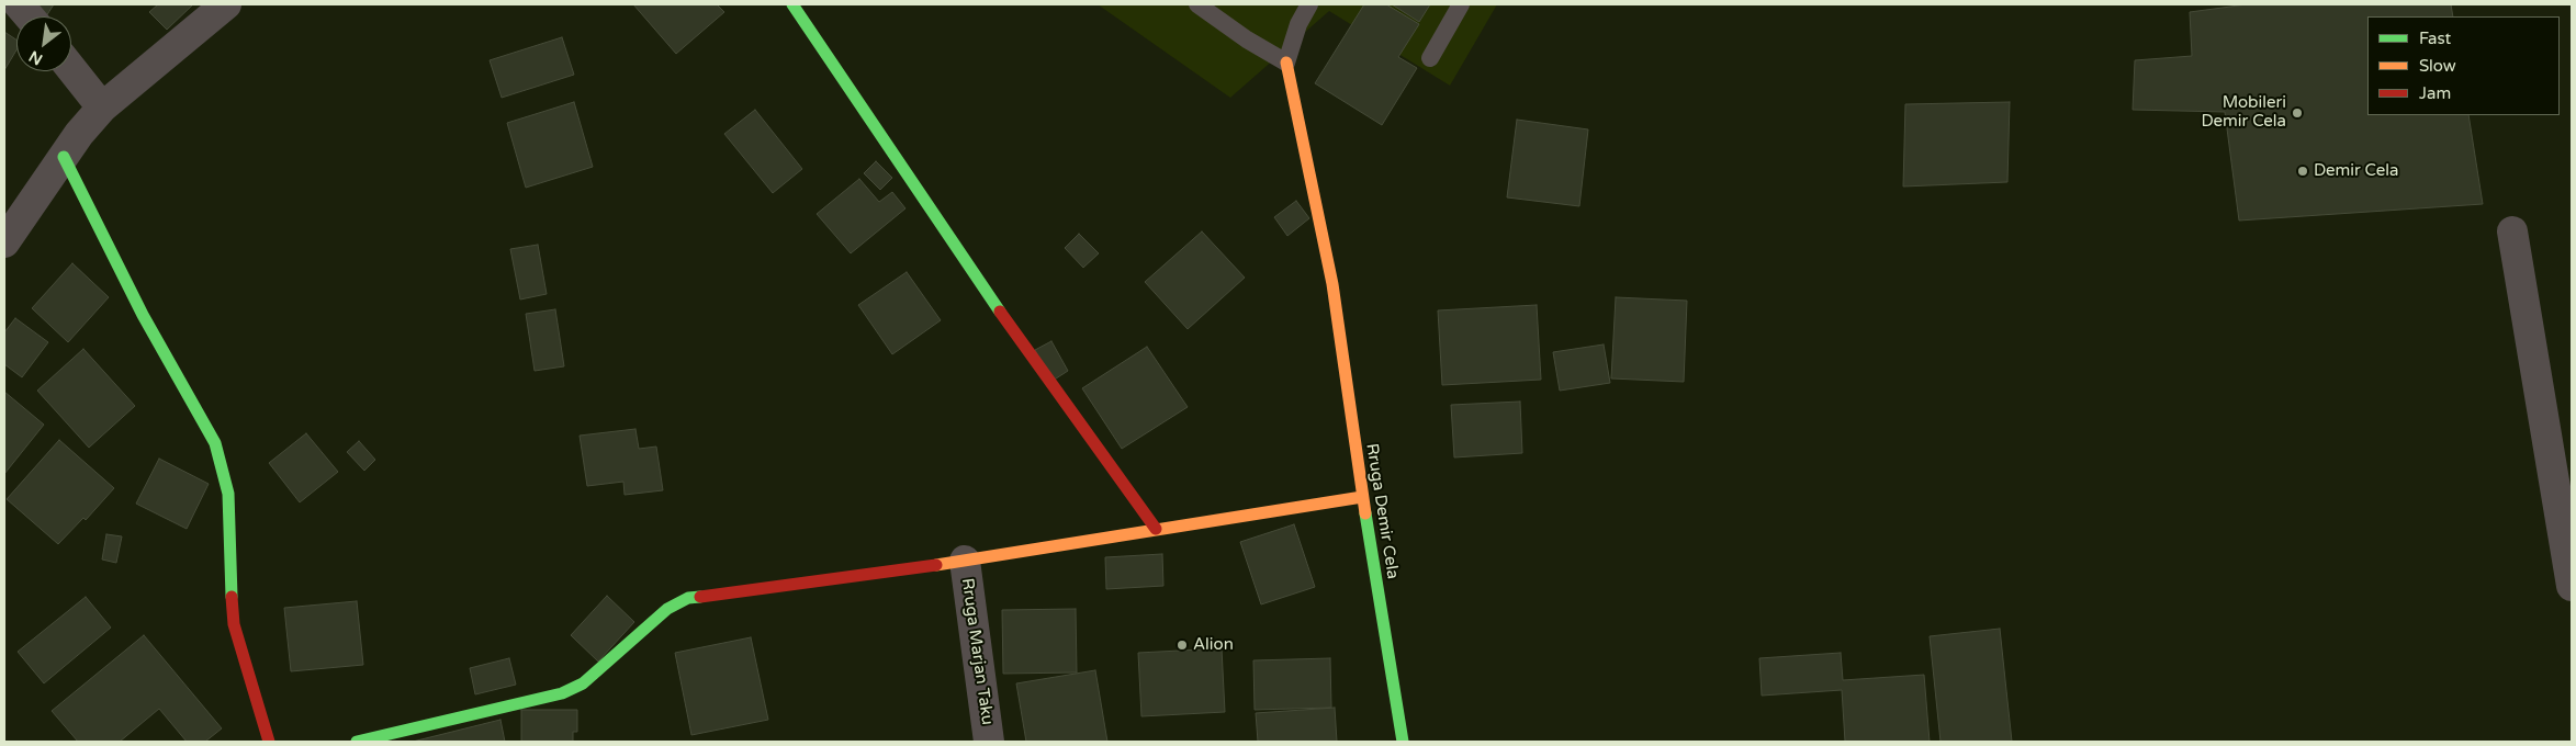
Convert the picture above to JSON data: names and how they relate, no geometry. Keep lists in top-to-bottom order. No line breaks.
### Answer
{"streets":{"street":["Rruga Demir Cela","Rruga Marjan Taku"]},"places":["Mobileri Demir Cela","Demir Cela","Alion"],"legend":["Fast","Slow","Jam"],"north":"bottom left"}
